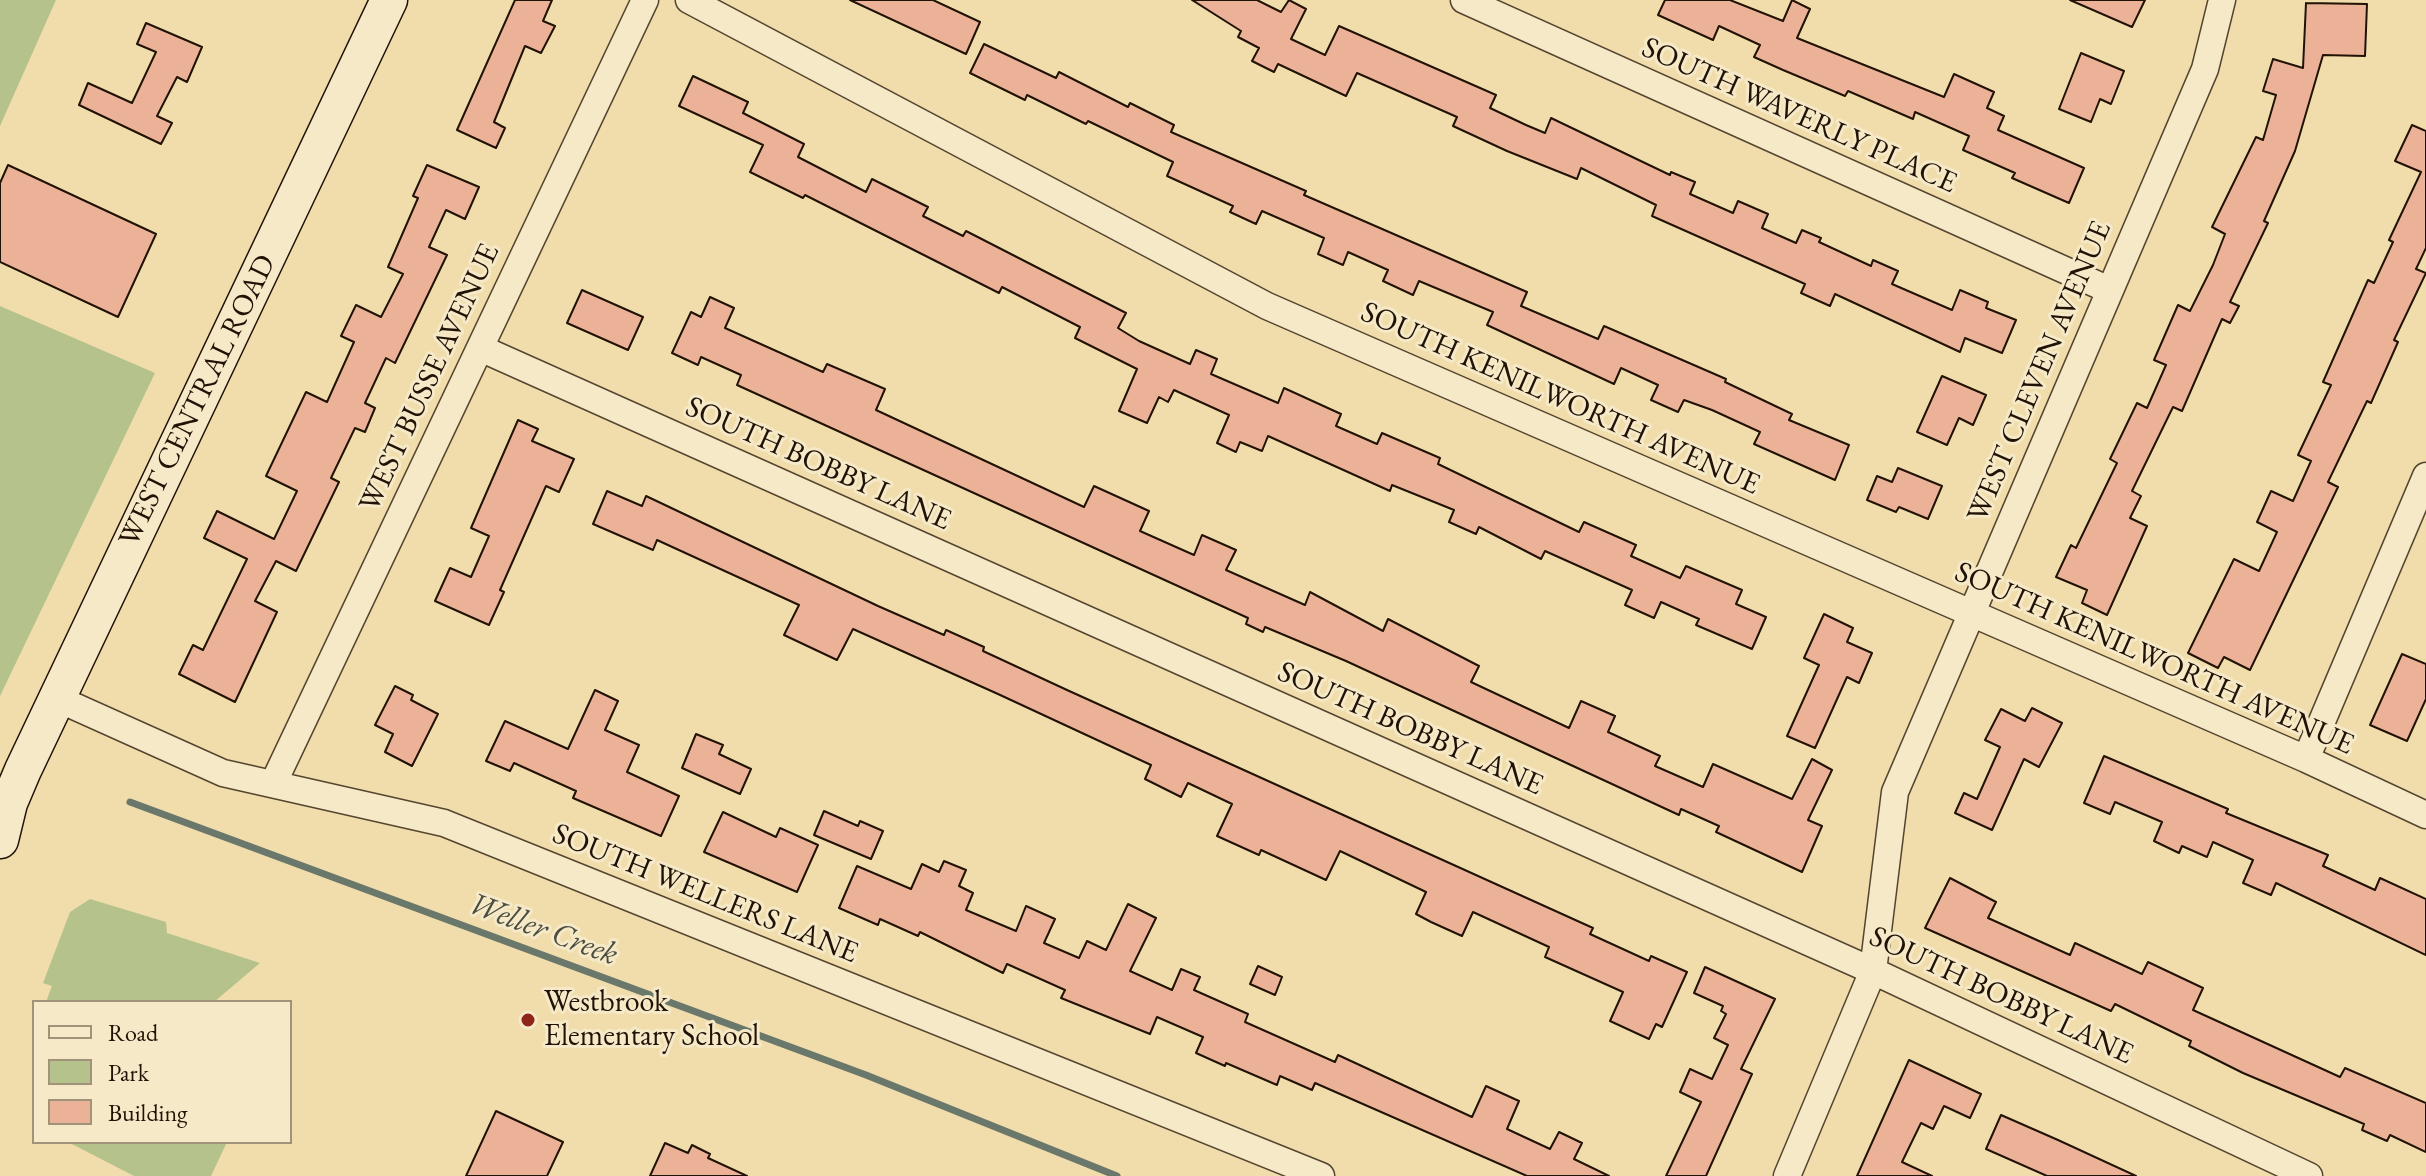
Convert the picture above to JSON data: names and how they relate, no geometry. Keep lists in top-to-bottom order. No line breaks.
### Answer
{"streets":{"main road":["WEST CENTRAL ROAD"],"street":["SOUTH WAVERLY PLACE","WEST CLEVEN AVENUE","WEST BUSSE AVENUE","SOUTH KENILWORTH AVENUE","SOUTH BOBBY LANE","SOUTH WELLERS LANE"]},"crossings":[["SOUTH WAVERLY PLACE","WEST CLEVEN AVENUE"],["WEST CLEVEN AVENUE","SOUTH KENILWORTH AVENUE"],["WEST CLEVEN AVENUE","SOUTH BOBBY LANE"],["WEST BUSSE AVENUE","SOUTH BOBBY LANE"],["WEST BUSSE AVENUE","SOUTH WELLERS LANE"],["WEST CENTRAL ROAD","SOUTH WELLERS LANE"]],"water":["Weller Creek"],"places":["Westbrook Elementary School"],"legend":["Road","Park","Building"]}
